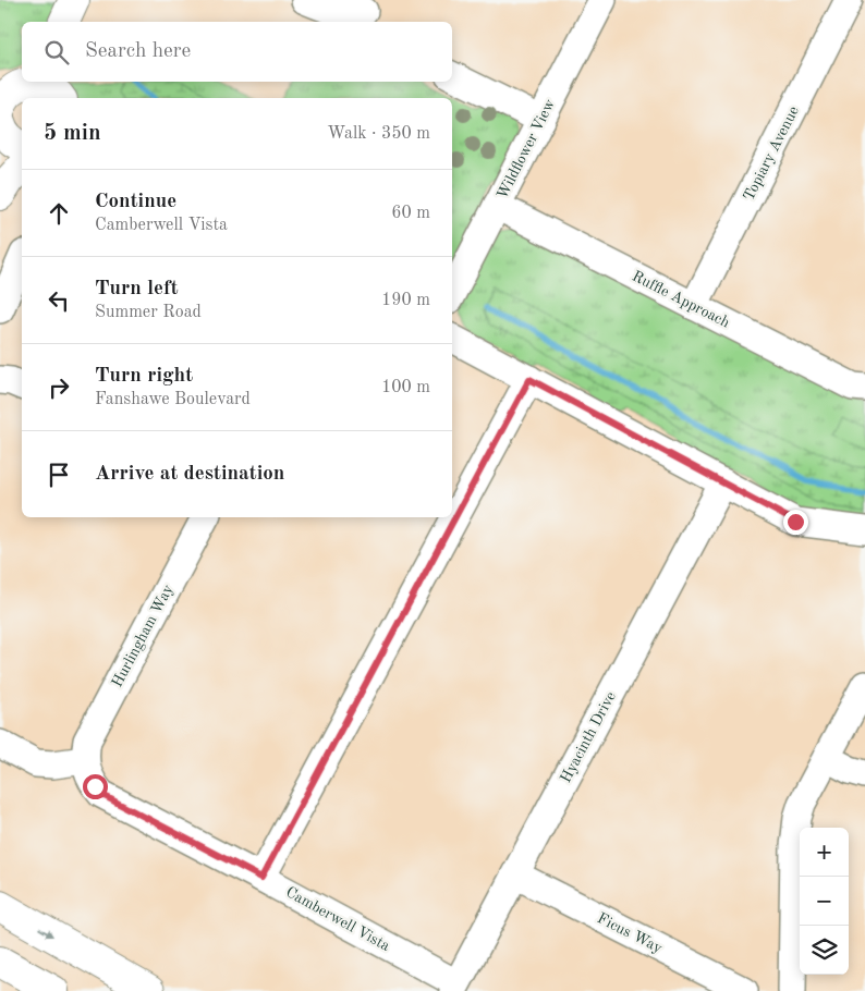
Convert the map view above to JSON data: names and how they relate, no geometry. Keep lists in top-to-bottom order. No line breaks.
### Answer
{"streets":{"street":["Wildflower View","Topiary Avenue","Ruffle Approach","Hurlingham Way","Hyacinth Drive","Camberwell Vista","Ficus Way"]},"crossings":[["Wildflower View","Ruffle Approach"],["Topiary Avenue","Ruffle Approach"],["Hurlingham Way","Camberwell Vista"],["Hyacinth Drive","Camberwell Vista"],["Hyacinth Drive","Ficus Way"]],"page":{"search":"Search here","heading":["5 min","Walk · 350 m"],"list":[["Continue","Camberwell Vista","60 m"],["Turn left","Summer Road","190 m"],["Turn right","Fanshawe Boulevard","100 m"],"Arrive at destination"],"map_buttons":["+","−"]}}
